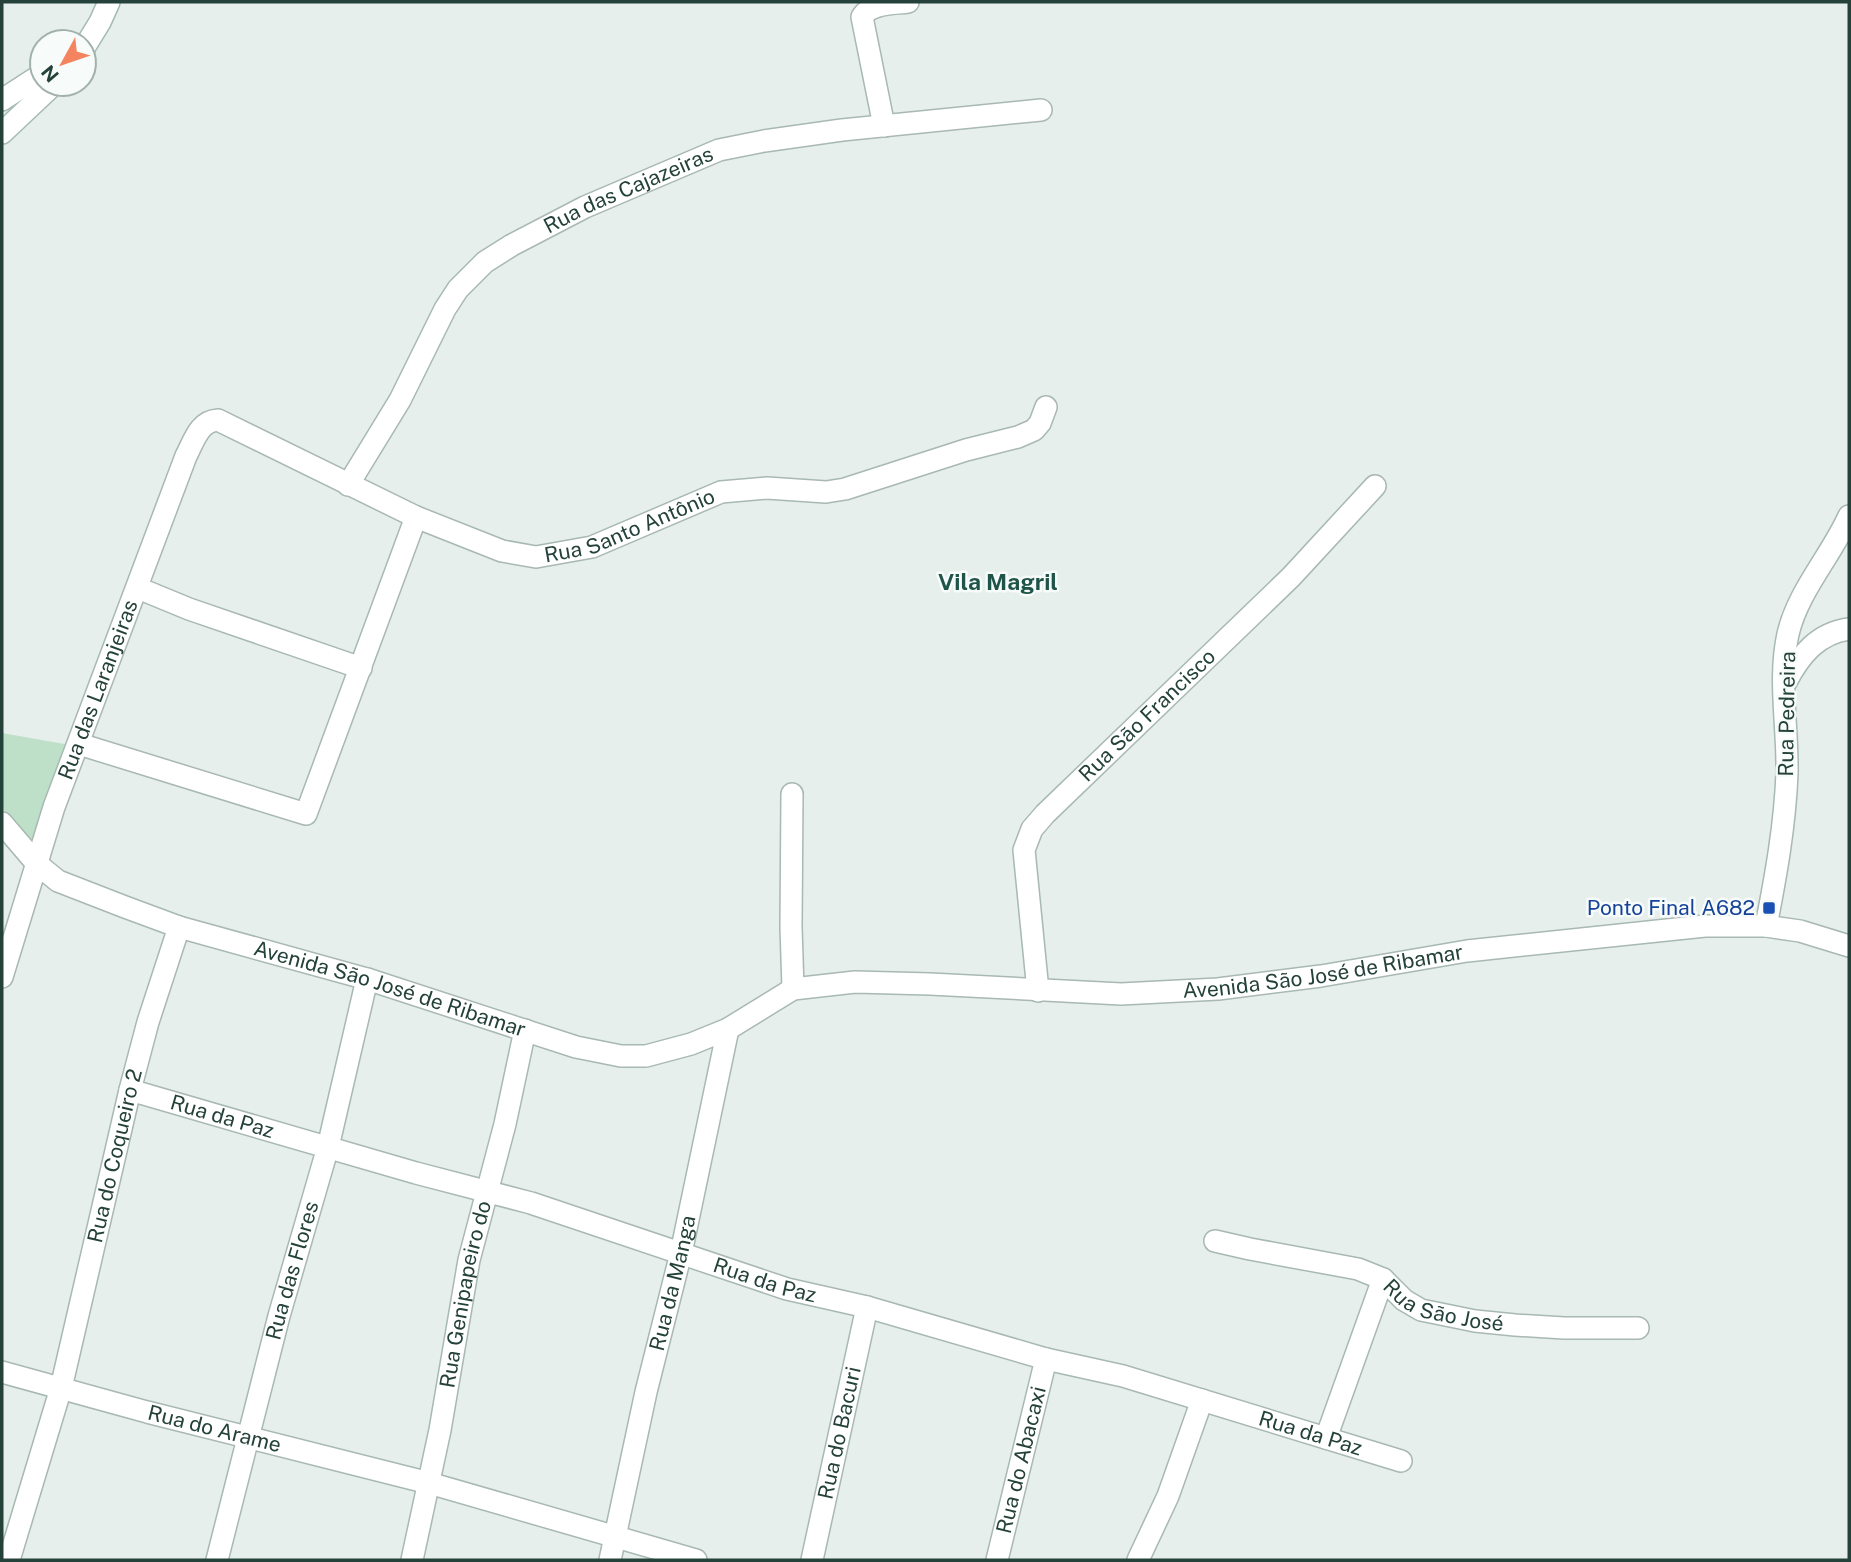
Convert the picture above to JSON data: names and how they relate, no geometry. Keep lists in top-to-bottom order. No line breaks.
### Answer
{"streets":{"street":["Rua das Cajazeiras","Rua Santo Antônio","Rua das Laranjeiras","Rua Pedreira","Rua São Francisco","Avenida São José de Ribamar","Rua da Paz","Rua do Coqueiro 2","Rua das Flores","Rua da Manga","Rua Genipapeiro do","Rua São José","Rua do Arame","Rua do Bacuri","Rua do Abacaxi"]},"crossings":[["Rua das Cajazeiras","Rua Santo Antônio"],["Rua Santo Antônio","Rua das Laranjeiras"],["Rua das Laranjeiras","Avenida São José de Ribamar"],["Rua Pedreira","Avenida São José de Ribamar"],["Rua São Francisco","Avenida São José de Ribamar"],["Avenida São José de Ribamar","Rua do Coqueiro 2"],["Avenida São José de Ribamar","Rua das Flores"],["Avenida São José de Ribamar","Rua da Manga"],["Avenida São José de Ribamar","Rua Genipapeiro do"],["Rua da Paz","Rua do Coqueiro 2"],["Rua da Paz","Rua das Flores"],["Rua da Paz","Rua da Manga"],["Rua da Paz","Rua Genipapeiro do"],["Rua da Paz","Rua do Bacuri"],["Rua da Paz","Rua do Abacaxi"],["Rua do Coqueiro 2","Rua do Arame"],["Rua das Flores","Rua do Arame"],["Rua Genipapeiro do","Rua do Arame"]],"districts":["Vila Magril"],"places":{"transit":["Ponto Final A682"]},"north":"bottom left"}
